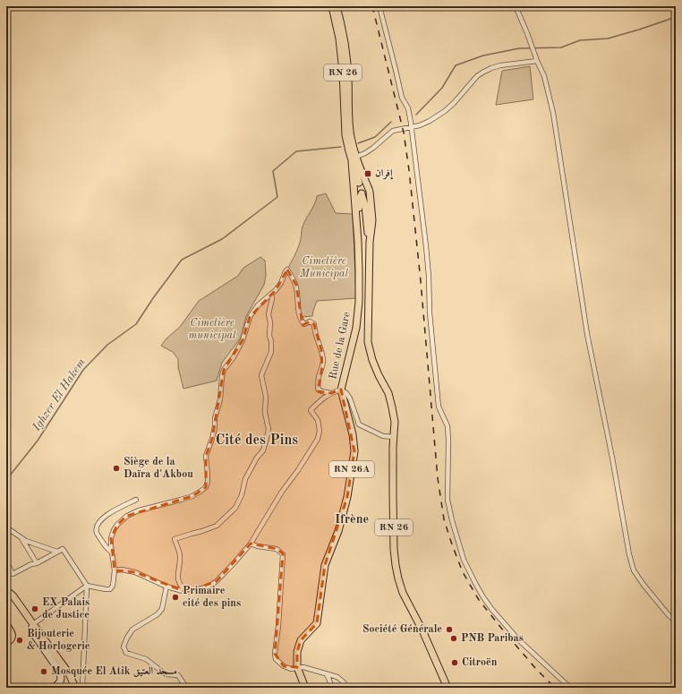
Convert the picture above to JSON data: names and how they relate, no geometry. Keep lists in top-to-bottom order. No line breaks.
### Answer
{"streets":{"main road":["RN 26","Rue de la Gare","RN 26A"]},"districts":["Cité des Pins","Ifrène"],"water":["Ighzer El Hakem"],"parks":["Cimetière Municipal","Cimetière municipal"],"places":{"transit":["إفران"],"other":["Siège de la Daïra d'Akbou","Primaire cité des pins","EX Palais de Justice","Société Générale","PNB Paribas","Bijouterie & Horlogerie","Citroën","Mosquée El Atik مسجد العتيق"]}}
